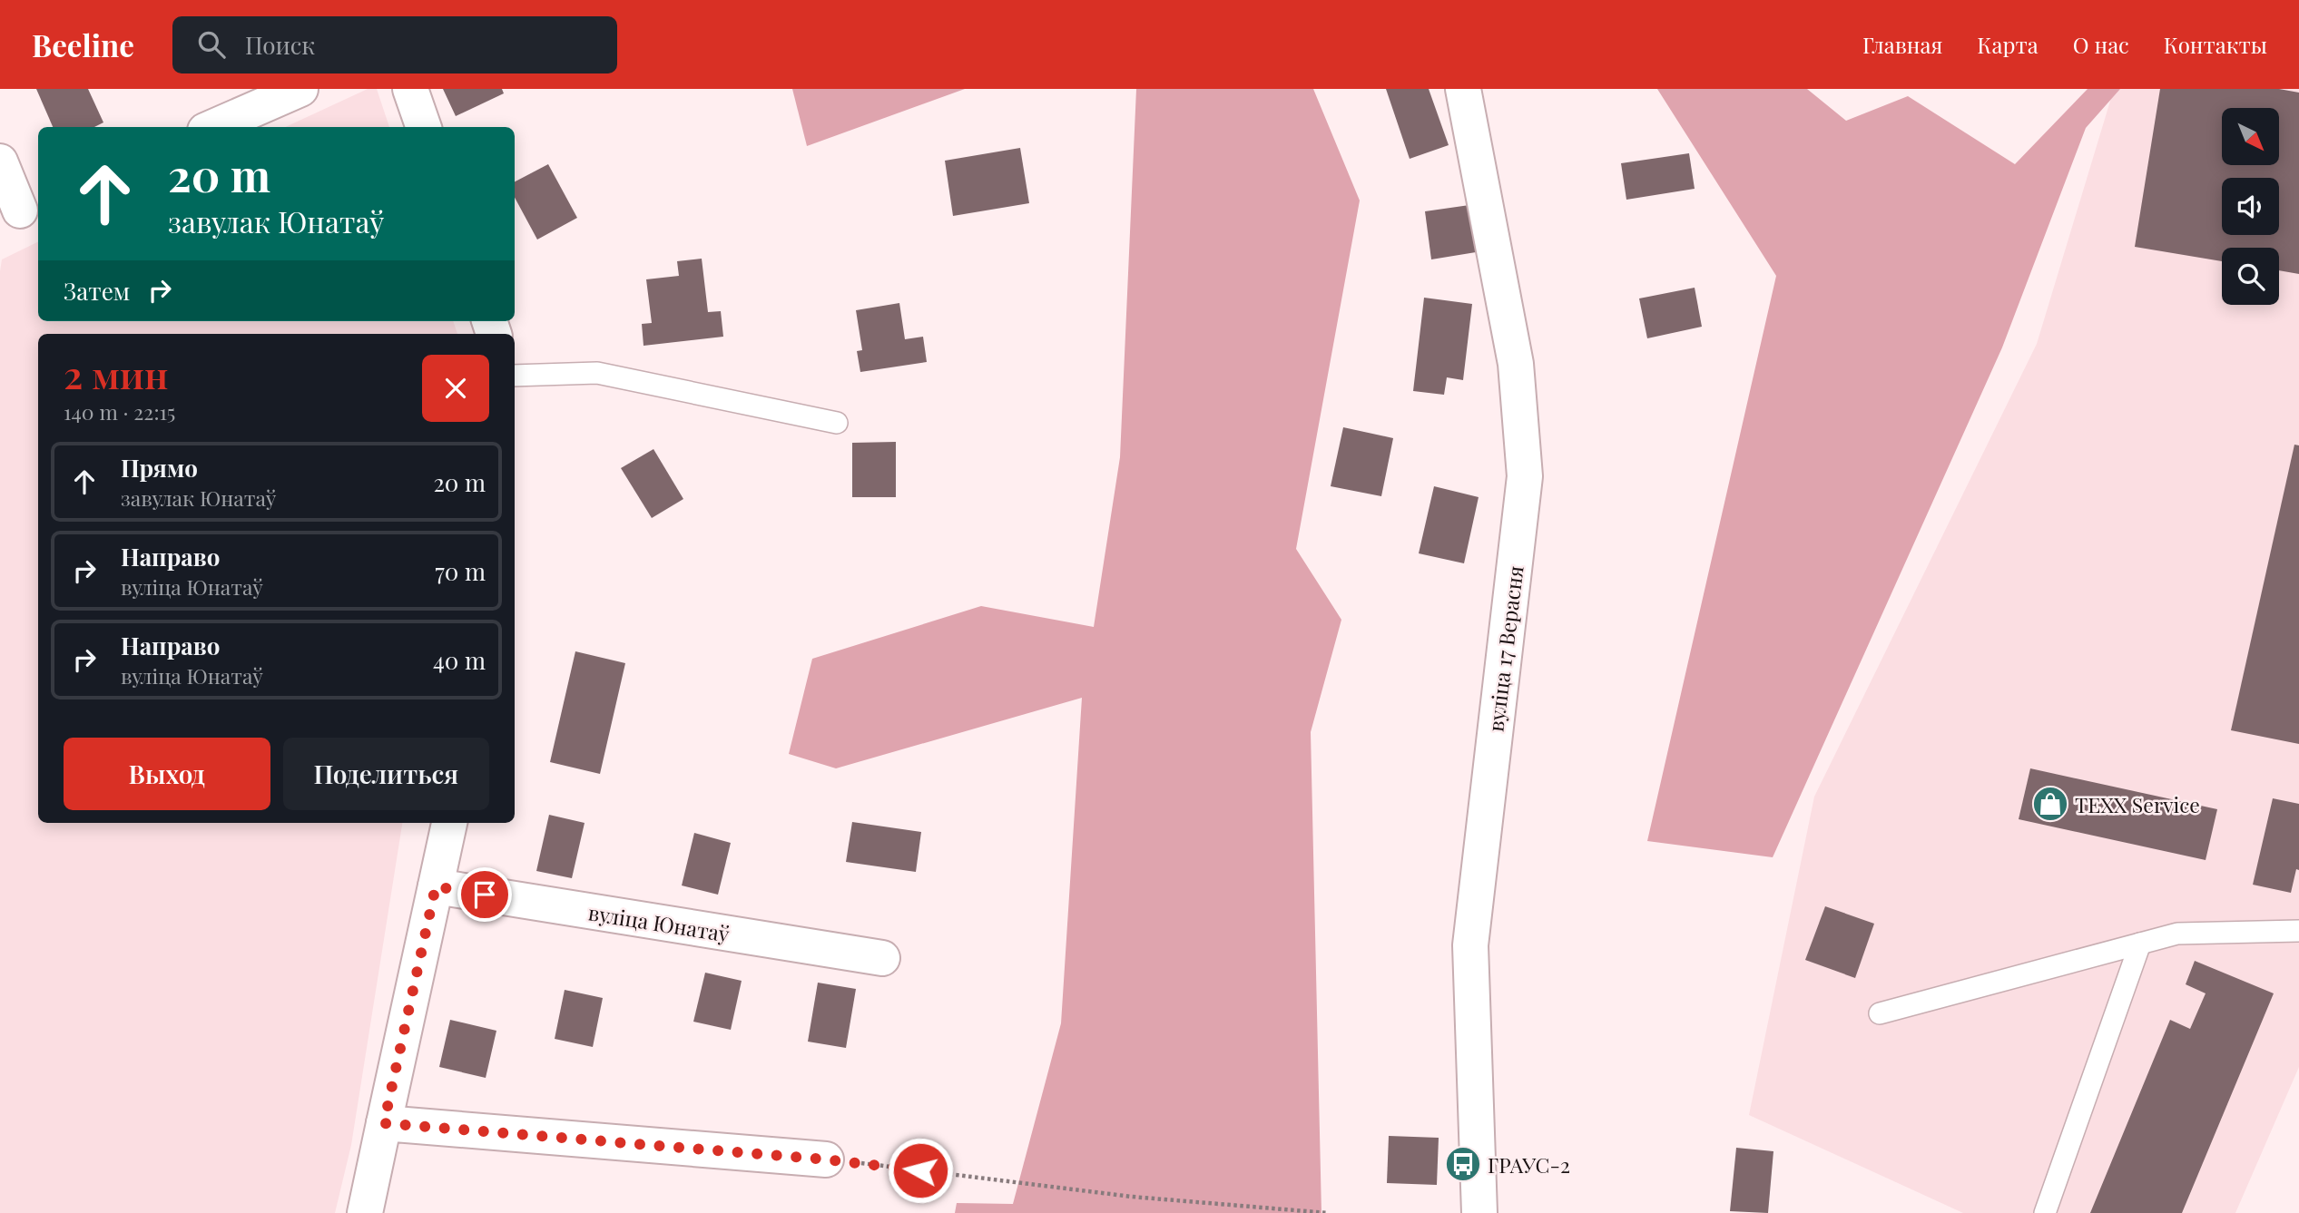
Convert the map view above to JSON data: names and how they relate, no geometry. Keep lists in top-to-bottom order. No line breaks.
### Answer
{"streets":{"street":["вуліца 17 Верасня","вуліца Юнатаў"]},"places":{"shop":["TEXX Service"],"bus stop":["ГРАУС-2"]},"north":"bottom right","page":{"header":"Beeline","search":"Поиск","nav":["Главная","Карта","О нас","Контакты"],"turn":["20 m","завулак Юнатаў"],"then":"Затем","heading":["2 мин","140 m · 22:15"],"list":[{"name":"Прямо","note":"завулак Юнатаў","value":"20 m"},{"name":"Направо","note":"вуліца Юнатаў","value":"70 m"},{"name":"Направо","note":"вуліца Юнатаў","value":"40 m"}],"buttons":["Выход","Поделиться"]}}
